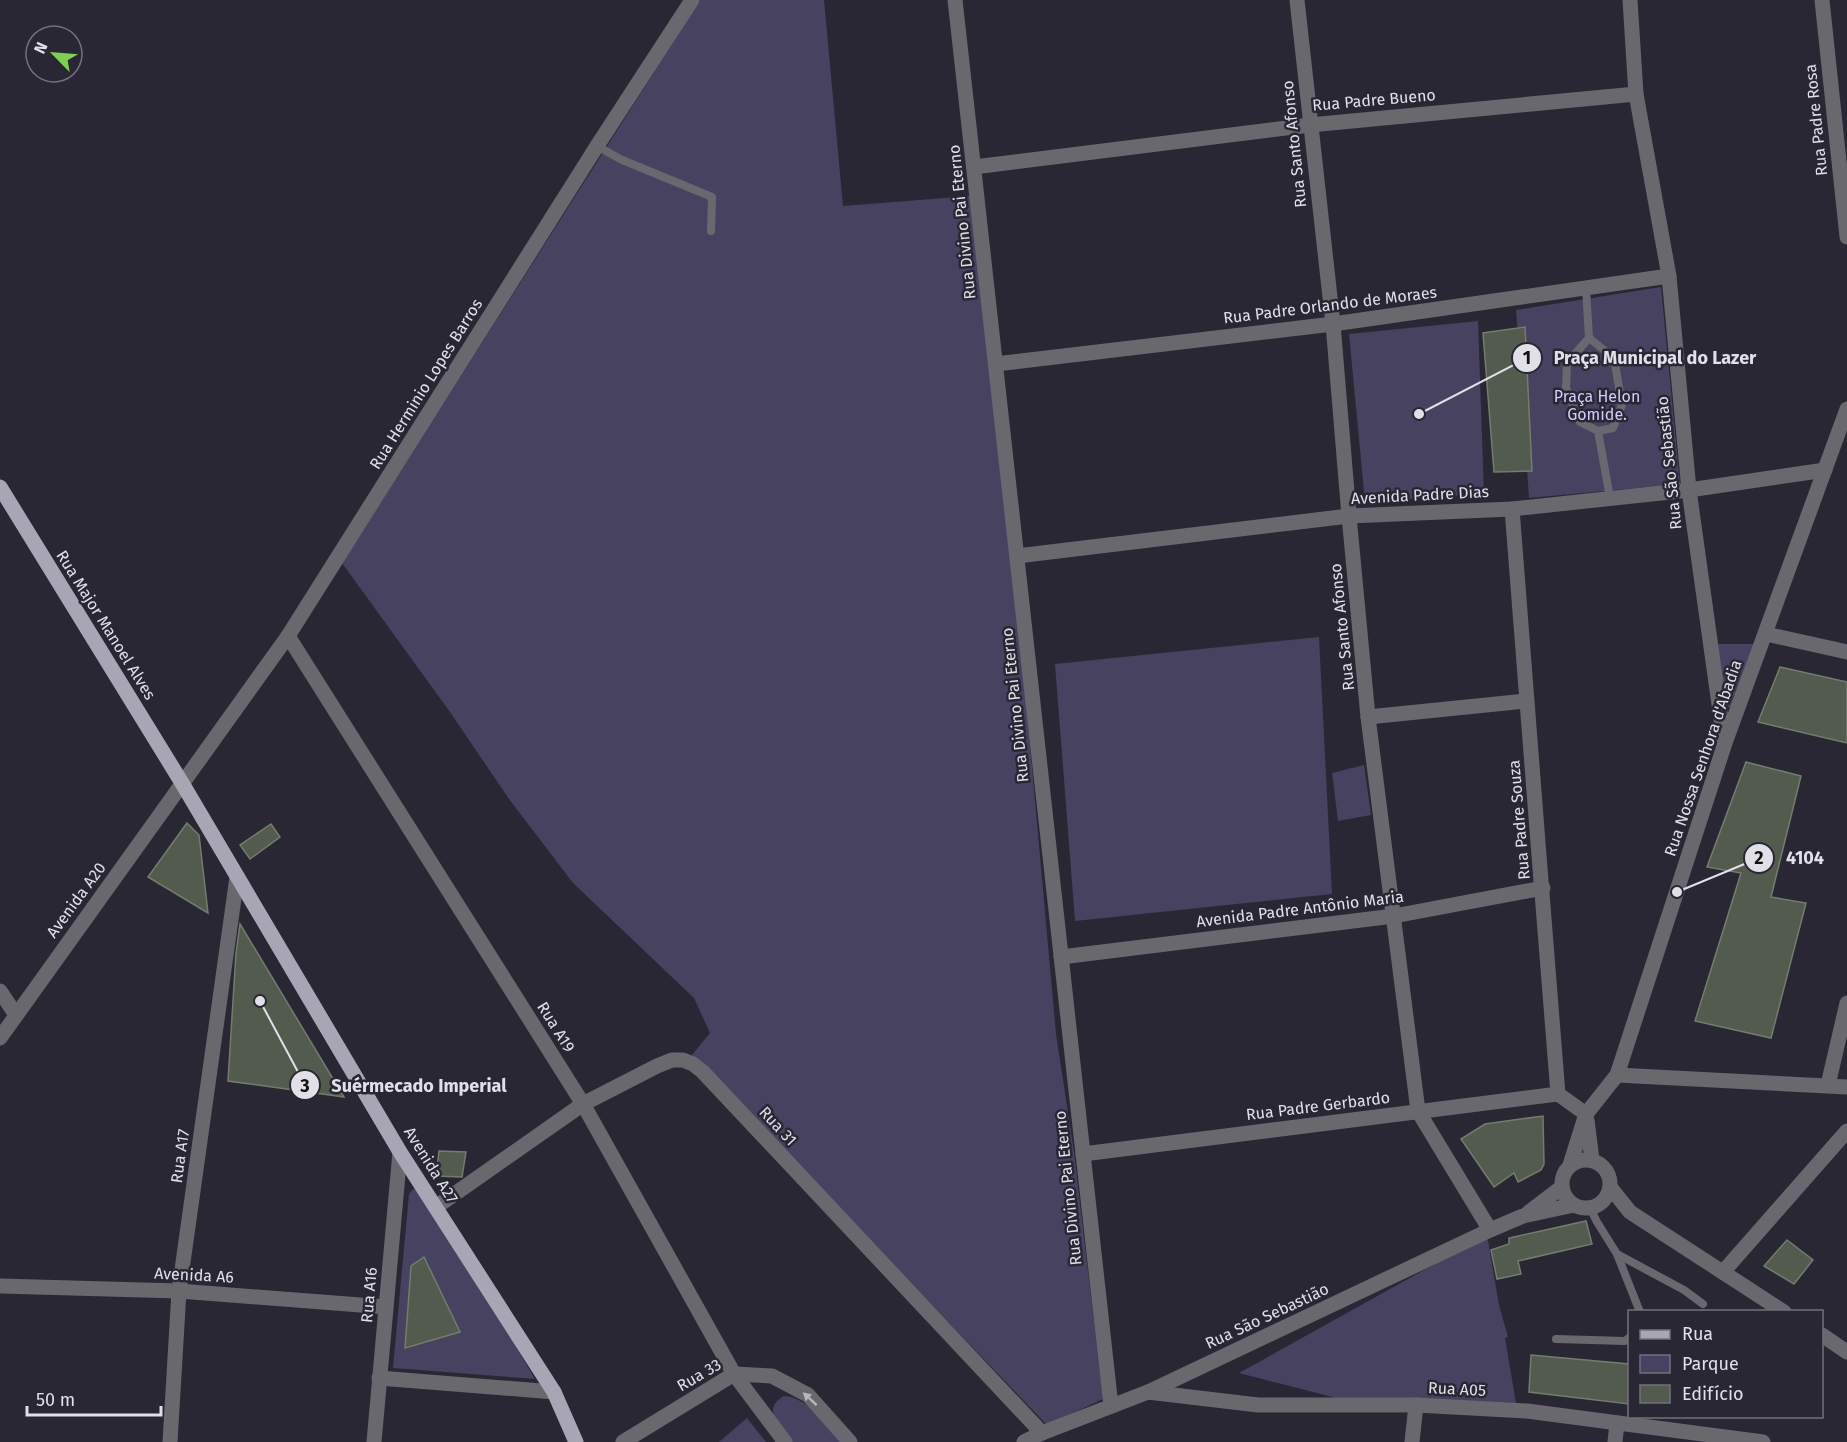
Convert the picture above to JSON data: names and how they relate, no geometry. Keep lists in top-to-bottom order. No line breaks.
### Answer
{"streets":{"main road":["Rua Major Manoel Alves","Avenida A27"],"street":["Rua Padre Bueno","Rua Padre Rosa","Rua Santo Afonso","Rua Divino Pai Eterno","Rua Padre Orlando de Moraes","Rua Herminio Lopes Barros","Rua São Sebastião","Avenida Padre Dias","Rua Nossa Senhora d'Abadia","Rua Padre Souza","Avenida A20","Avenida Padre Antônio Maria","Rua A19","Rua Padre Gerbardo","Rua 31","Rua A17","Avenida A6","Rua A16","Rua 33","Rua A05"]},"crossings":[["Rua Padre Bueno","Rua Santo Afonso"],["Rua Padre Bueno","Rua Divino Pai Eterno"],["Rua Padre Bueno","Rua São Sebastião"],["Rua Santo Afonso","Rua Padre Orlando de Moraes"],["Rua Santo Afonso","Rua São Sebastião"],["Rua Santo Afonso","Avenida Padre Dias"],["Rua Santo Afonso","Avenida Padre Antônio Maria"],["Rua Santo Afonso","Rua Padre Gerbardo"],["Rua Divino Pai Eterno","Rua Padre Orlando de Moraes"],["Rua Divino Pai Eterno","Rua São Sebastião"],["Rua Divino Pai Eterno","Avenida Padre Dias"],["Rua Divino Pai Eterno","Avenida Padre Antônio Maria"],["Rua Divino Pai Eterno","Rua Padre Gerbardo"],["Rua Padre Orlando de Moraes","Rua São Sebastião"],["Rua Herminio Lopes Barros","Rua Major Manoel Alves"],["Rua Herminio Lopes Barros","Avenida A20"],["Rua Herminio Lopes Barros","Rua A19"],["Rua Herminio Lopes Barros","Avenida A27"],["Rua São Sebastião","Avenida Padre Dias"],["Rua São Sebastião","Rua Nossa Senhora d'Abadia"],["Rua São Sebastião","Rua 31"],["Rua São Sebastião","Rua A05"],["Avenida Padre Dias","Rua Nossa Senhora d'Abadia"],["Avenida Padre Dias","Rua Padre Souza"],["Rua Major Manoel Alves","Avenida A20"],["Rua Major Manoel Alves","Avenida A27"],["Rua Padre Souza","Avenida Padre Antônio Maria"],["Rua Padre Souza","Rua Padre Gerbardo"],["Avenida A20","Avenida A27"],["Rua A19","Rua 31"],["Rua A19","Rua 33"],["Rua 31","Avenida A27"],["Rua A17","Avenida A27"],["Rua A17","Avenida A6"],["Avenida A27","Rua A16"],["Avenida A6","Rua A16"]],"one_way":["Rua 33"],"parks":["Praça Helon Gomide."],"places":["Praça Municipal do Lazer","4104","Suérmecado Imperial"],"legend":["Rua","Parque","Edifício"],"scale_bar":"50 m","north":"top left"}
